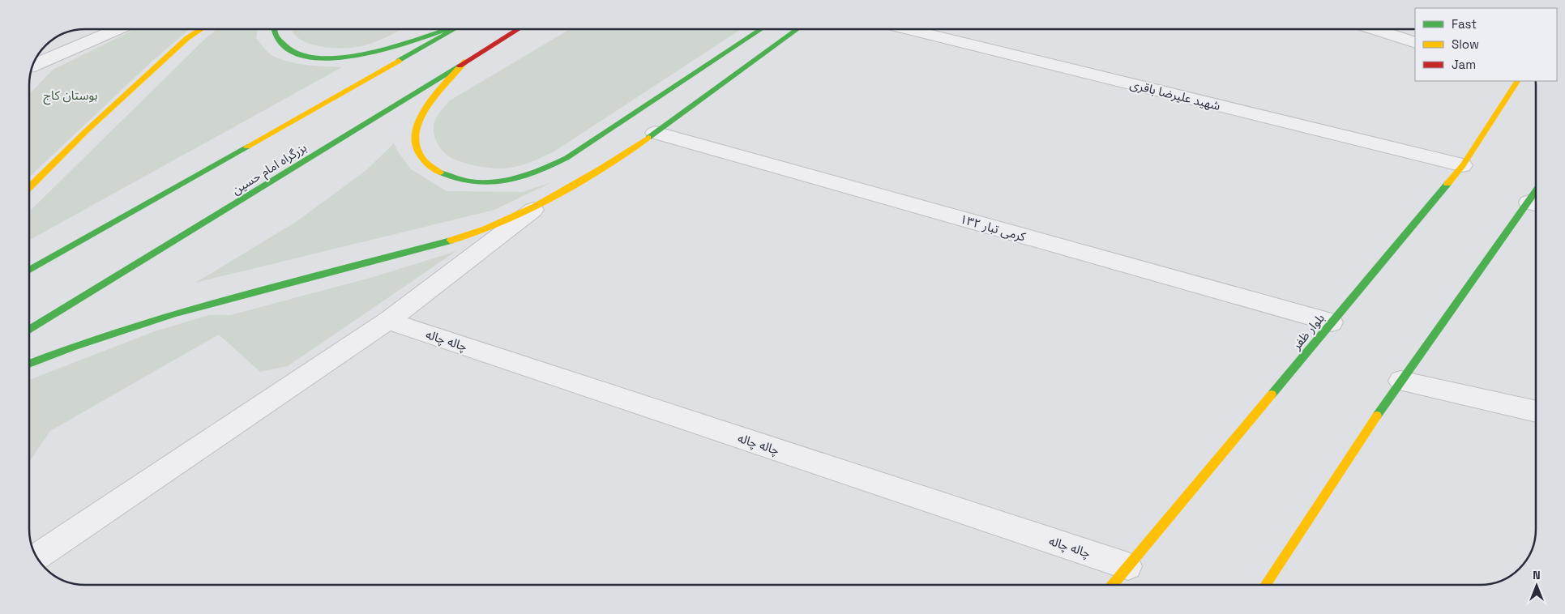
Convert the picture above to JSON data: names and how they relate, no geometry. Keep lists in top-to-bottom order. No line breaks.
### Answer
{"streets":{"main road":["بزرگراه امام حسین","بلوار ظفر"],"street":["شهید علیرضا باقری","کرمی تبار ۱۳۲","چاله چاله"]},"crossings":[["شهید علیرضا باقری","بلوار ظفر"],["کرمی تبار ۱۳۲","بلوار ظفر"],["بلوار ظفر","چاله چاله"]],"parks":["بوستان کاج"],"legend":["Fast","Slow","Jam"],"north":"top"}
